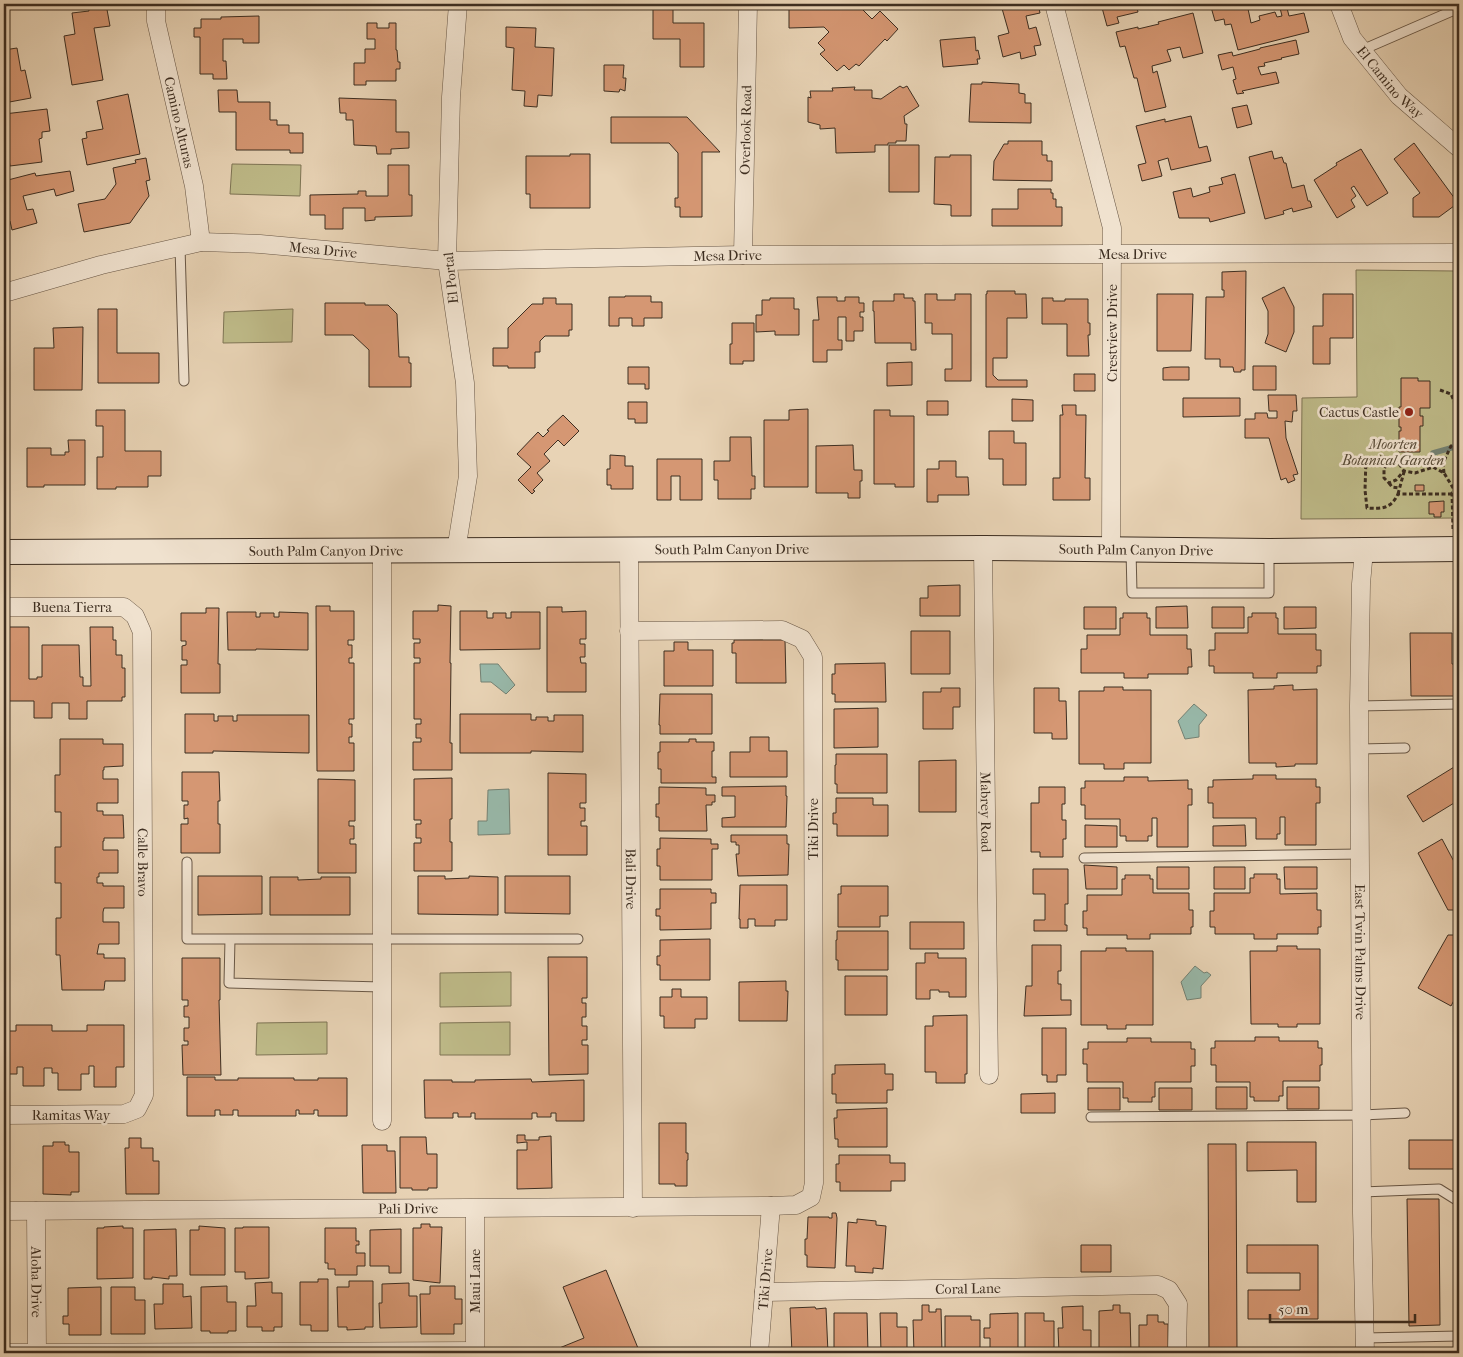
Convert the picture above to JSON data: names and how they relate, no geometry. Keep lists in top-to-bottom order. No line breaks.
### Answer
{"streets":{"street":["El Camino Way","Camino Alturas","Overlook Road","Mesa Drive","El Portal","Crestview Drive","South Palm Canyon Drive","Buena Tierra","Mabrey Road","Tiki Drive","Calle Bravo","Bali Drive","East Twin Palms Drive","Ramitas Way","Pali Drive","Maui Lane","Aloha Drive","Coral Lane"]},"crossings":[["Camino Alturas","Mesa Drive"],["Overlook Road","Mesa Drive"],["Mesa Drive","El Portal"],["Mesa Drive","Crestview Drive"],["El Portal","South Palm Canyon Drive"],["Crestview Drive","South Palm Canyon Drive"],["South Palm Canyon Drive","Mabrey Road"],["South Palm Canyon Drive","Bali Drive"],["South Palm Canyon Drive","East Twin Palms Drive"],["Buena Tierra","Calle Bravo"],["Tiki Drive","Bali Drive"],["Tiki Drive","Pali Drive"],["Tiki Drive","Coral Lane"],["Calle Bravo","Ramitas Way"],["Bali Drive","Pali Drive"],["Pali Drive","Maui Lane"],["Pali Drive","Aloha Drive"]],"parks":["Moorten Botanical Garden"],"places":["Cactus Castle"],"scale_bar":"50 m"}
